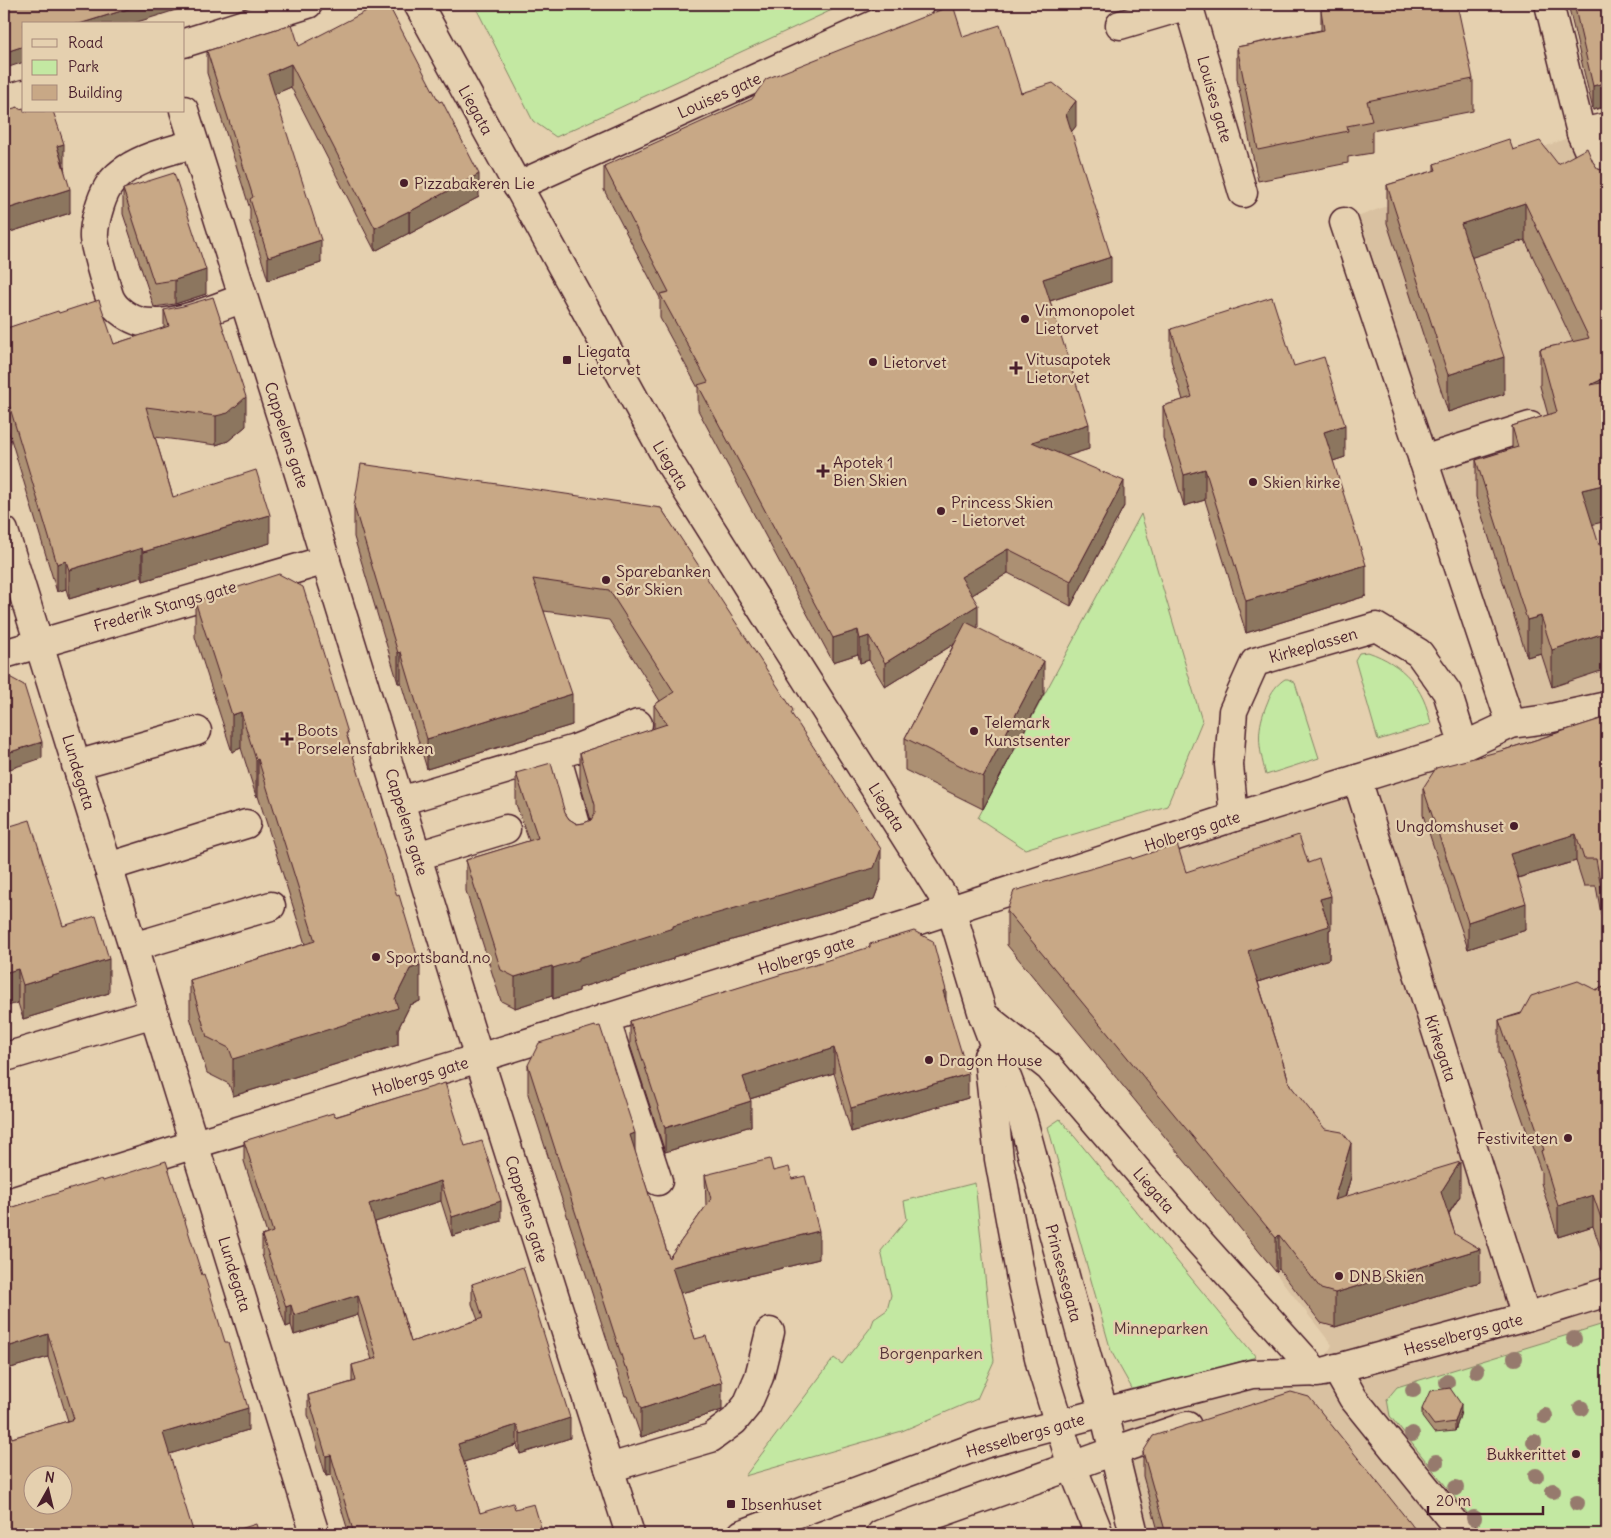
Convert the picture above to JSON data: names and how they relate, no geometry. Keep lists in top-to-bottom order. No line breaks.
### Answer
{"streets":{"street":["Louises gate","Liegata","Cappelens gate","Frederik Stangs gate","Kirkeplassen","Lundegata","Holbergs gate","Kirkegata","Prinsessegata","Hesselbergs gate"]},"crossings":[["Louises gate","Liegata"],["Liegata","Holbergs gate"],["Liegata","Prinsessegata"],["Liegata","Hesselbergs gate"],["Cappelens gate","Frederik Stangs gate"],["Cappelens gate","Holbergs gate"],["Frederik Stangs gate","Lundegata"],["Kirkeplassen","Holbergs gate"],["Lundegata","Holbergs gate"],["Holbergs gate","Kirkegata"],["Holbergs gate","Prinsessegata"],["Kirkegata","Hesselbergs gate"],["Prinsessegata","Hesselbergs gate"]],"parks":["Minneparken","Borgenparken"],"places":{"other":["Pizzabakeren Lie","Vinmonopolet Lietorvet","Lietorvet","Skien kirke","Princess Skien - Lietorvet","Sparebanken Sør Skien","Telemark Kunstsenter","Ungdomshuset","Sportsband.no","Dragon House","Festiviteten","DNB Skien","Bukkerittet"],"transit":["Liegata Lietorvet","Ibsenhuset"],"health":["Vitusapotek Lietorvet","Apotek 1 Bien Skien","Boots Porselensfabrikken"]},"legend":["Road","Park","Building"],"scale_bar":"20 m","north":"top"}
